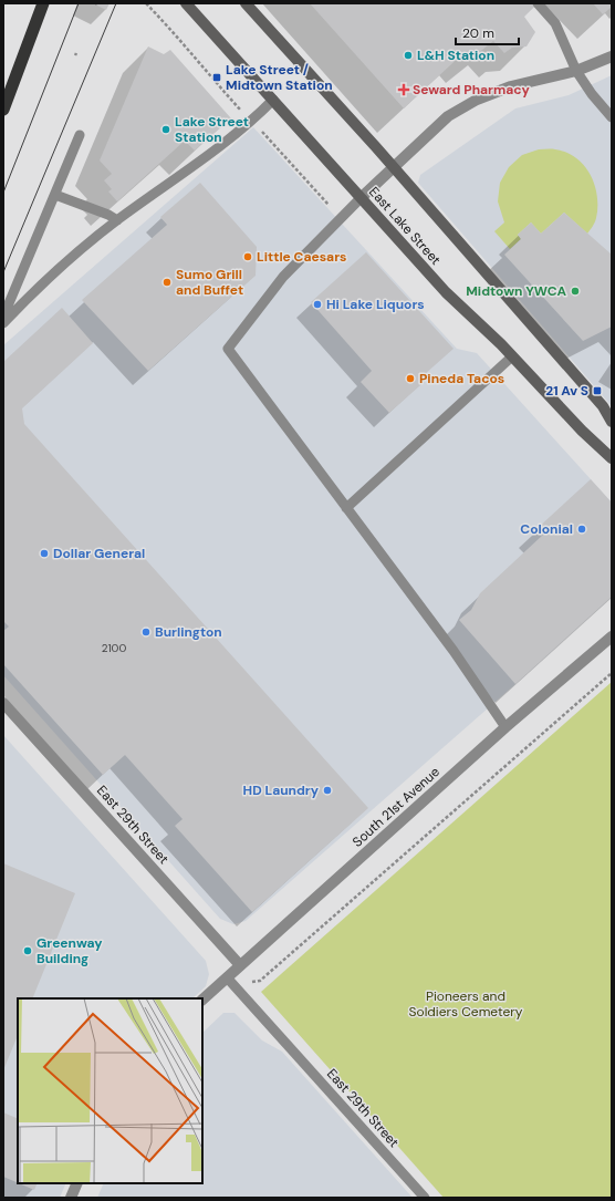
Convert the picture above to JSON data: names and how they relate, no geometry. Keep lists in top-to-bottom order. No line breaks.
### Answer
{"streets":{"main road":["East Lake Street"],"street":["South 21st Avenue","East 29th Street"]},"crossings":[["South 21st Avenue","East 29th Street"]],"parks":["Pioneers and Soldiers Cemetery"],"places":{"other":["L&H Station","Lake Street Station","Little Caesars","Sumo Grill and Buffet","Midtown YWCA","Hi Lake Liquors","Pineda Tacos","Colonial","Dollar General","Burlington","HD Laundry","Greenway Building"],"transit":["Lake Street / Midtown Station","21 Av S"],"health":["Seward Pharmacy"]},"house_numbers":["2100"],"scale_bar":"20 m"}
